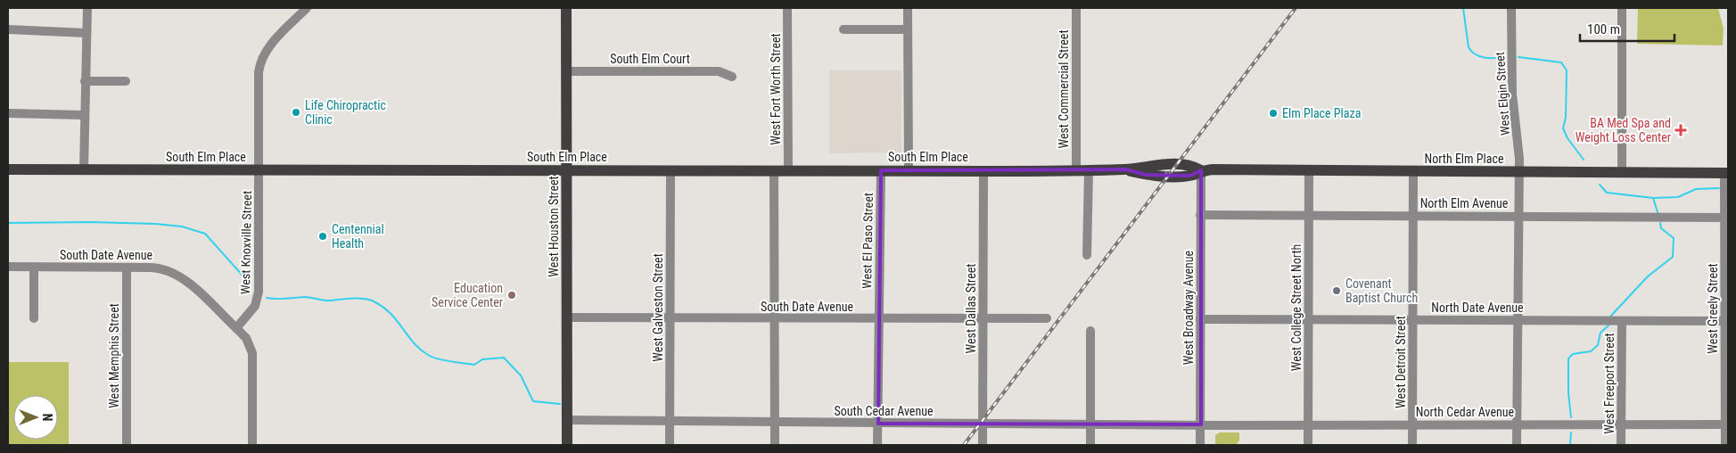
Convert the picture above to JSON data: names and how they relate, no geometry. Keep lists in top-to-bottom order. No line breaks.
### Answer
{"streets":{"main road":["South Elm Place","North Elm Place","West Houston Street"],"street":["South Elm Court","West Fort Worth Street","West Commercial Street","West Elgin Street","North Elm Avenue","West El Paso Street","West Knoxville Street","South Date Avenue","West Galveston Street","West Broadway Avenue","West College Street North","North Date Avenue","West Dallas Street","West Greely Street","West Memphis Street","West Detroit Street","West Freeport Street","South Cedar Avenue","North Cedar Avenue"]},"crossings":[["South Elm Court","West Houston Street"],["West Fort Worth Street","South Elm Place"],["West Commercial Street","South Elm Place"],["West Elgin Street","North Elm Place"],["West Elgin Street","North Elm Avenue"],["West Elgin Street","North Date Avenue"],["West Elgin Street","North Cedar Avenue"],["South Elm Place","North Elm Place"],["South Elm Place","West Houston Street"],["South Elm Place","West El Paso Street"],["South Elm Place","West Knoxville Street"],["South Elm Place","West Galveston Street"],["South Elm Place","West Broadway Avenue"],["South Elm Place","West Dallas Street"],["North Elm Place","West Broadway Avenue"],["North Elm Place","West College Street North"],["North Elm Place","West Greely Street"],["North Elm Place","West Detroit Street"],["North Elm Avenue","West Broadway Avenue"],["North Elm Avenue","West College Street North"],["North Elm Avenue","West Greely Street"],["North Elm Avenue","West Detroit Street"],["West Houston Street","South Date Avenue"],["West Houston Street","South Cedar Avenue"],["West El Paso Street","South Date Avenue"],["West El Paso Street","South Cedar Avenue"],["West Knoxville Street","South Date Avenue"],["South Date Avenue","West Galveston Street"],["South Date Avenue","West Dallas Street"],["South Date Avenue","West Memphis Street"],["West Galveston Street","South Cedar Avenue"],["West Broadway Avenue","North Date Avenue"],["West Broadway Avenue","South Cedar Avenue"],["West Broadway Avenue","North Cedar Avenue"],["West College Street North","North Date Avenue"],["West College Street North","North Cedar Avenue"],["North Date Avenue","West Greely Street"],["North Date Avenue","West Detroit Street"],["North Date Avenue","West Freeport Street"],["West Dallas Street","South Cedar Avenue"],["West Greely Street","North Cedar Avenue"],["West Detroit Street","North Cedar Avenue"],["West Freeport Street","North Cedar Avenue"],["South Cedar Avenue","North Cedar Avenue"]],"places":{"other":["Life Chiropractic Clinic","Elm Place Plaza","Centennial Health","Covenant Baptist Church","Education Service Center"],"health":["BA Med Spa and Weight Loss Center"]},"scale_bar":"100 m","north":"right"}
